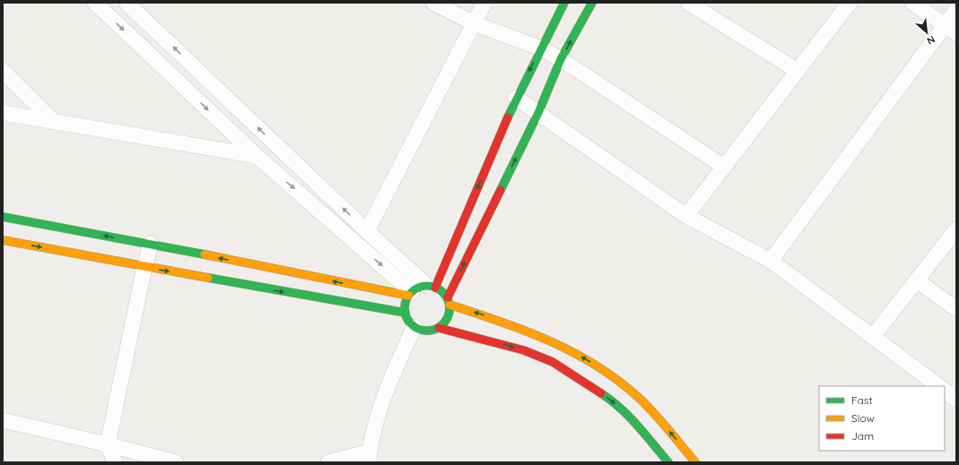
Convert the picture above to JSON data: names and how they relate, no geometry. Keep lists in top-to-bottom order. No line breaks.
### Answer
{"legend":["Fast","Slow","Jam"],"north":"bottom right"}
